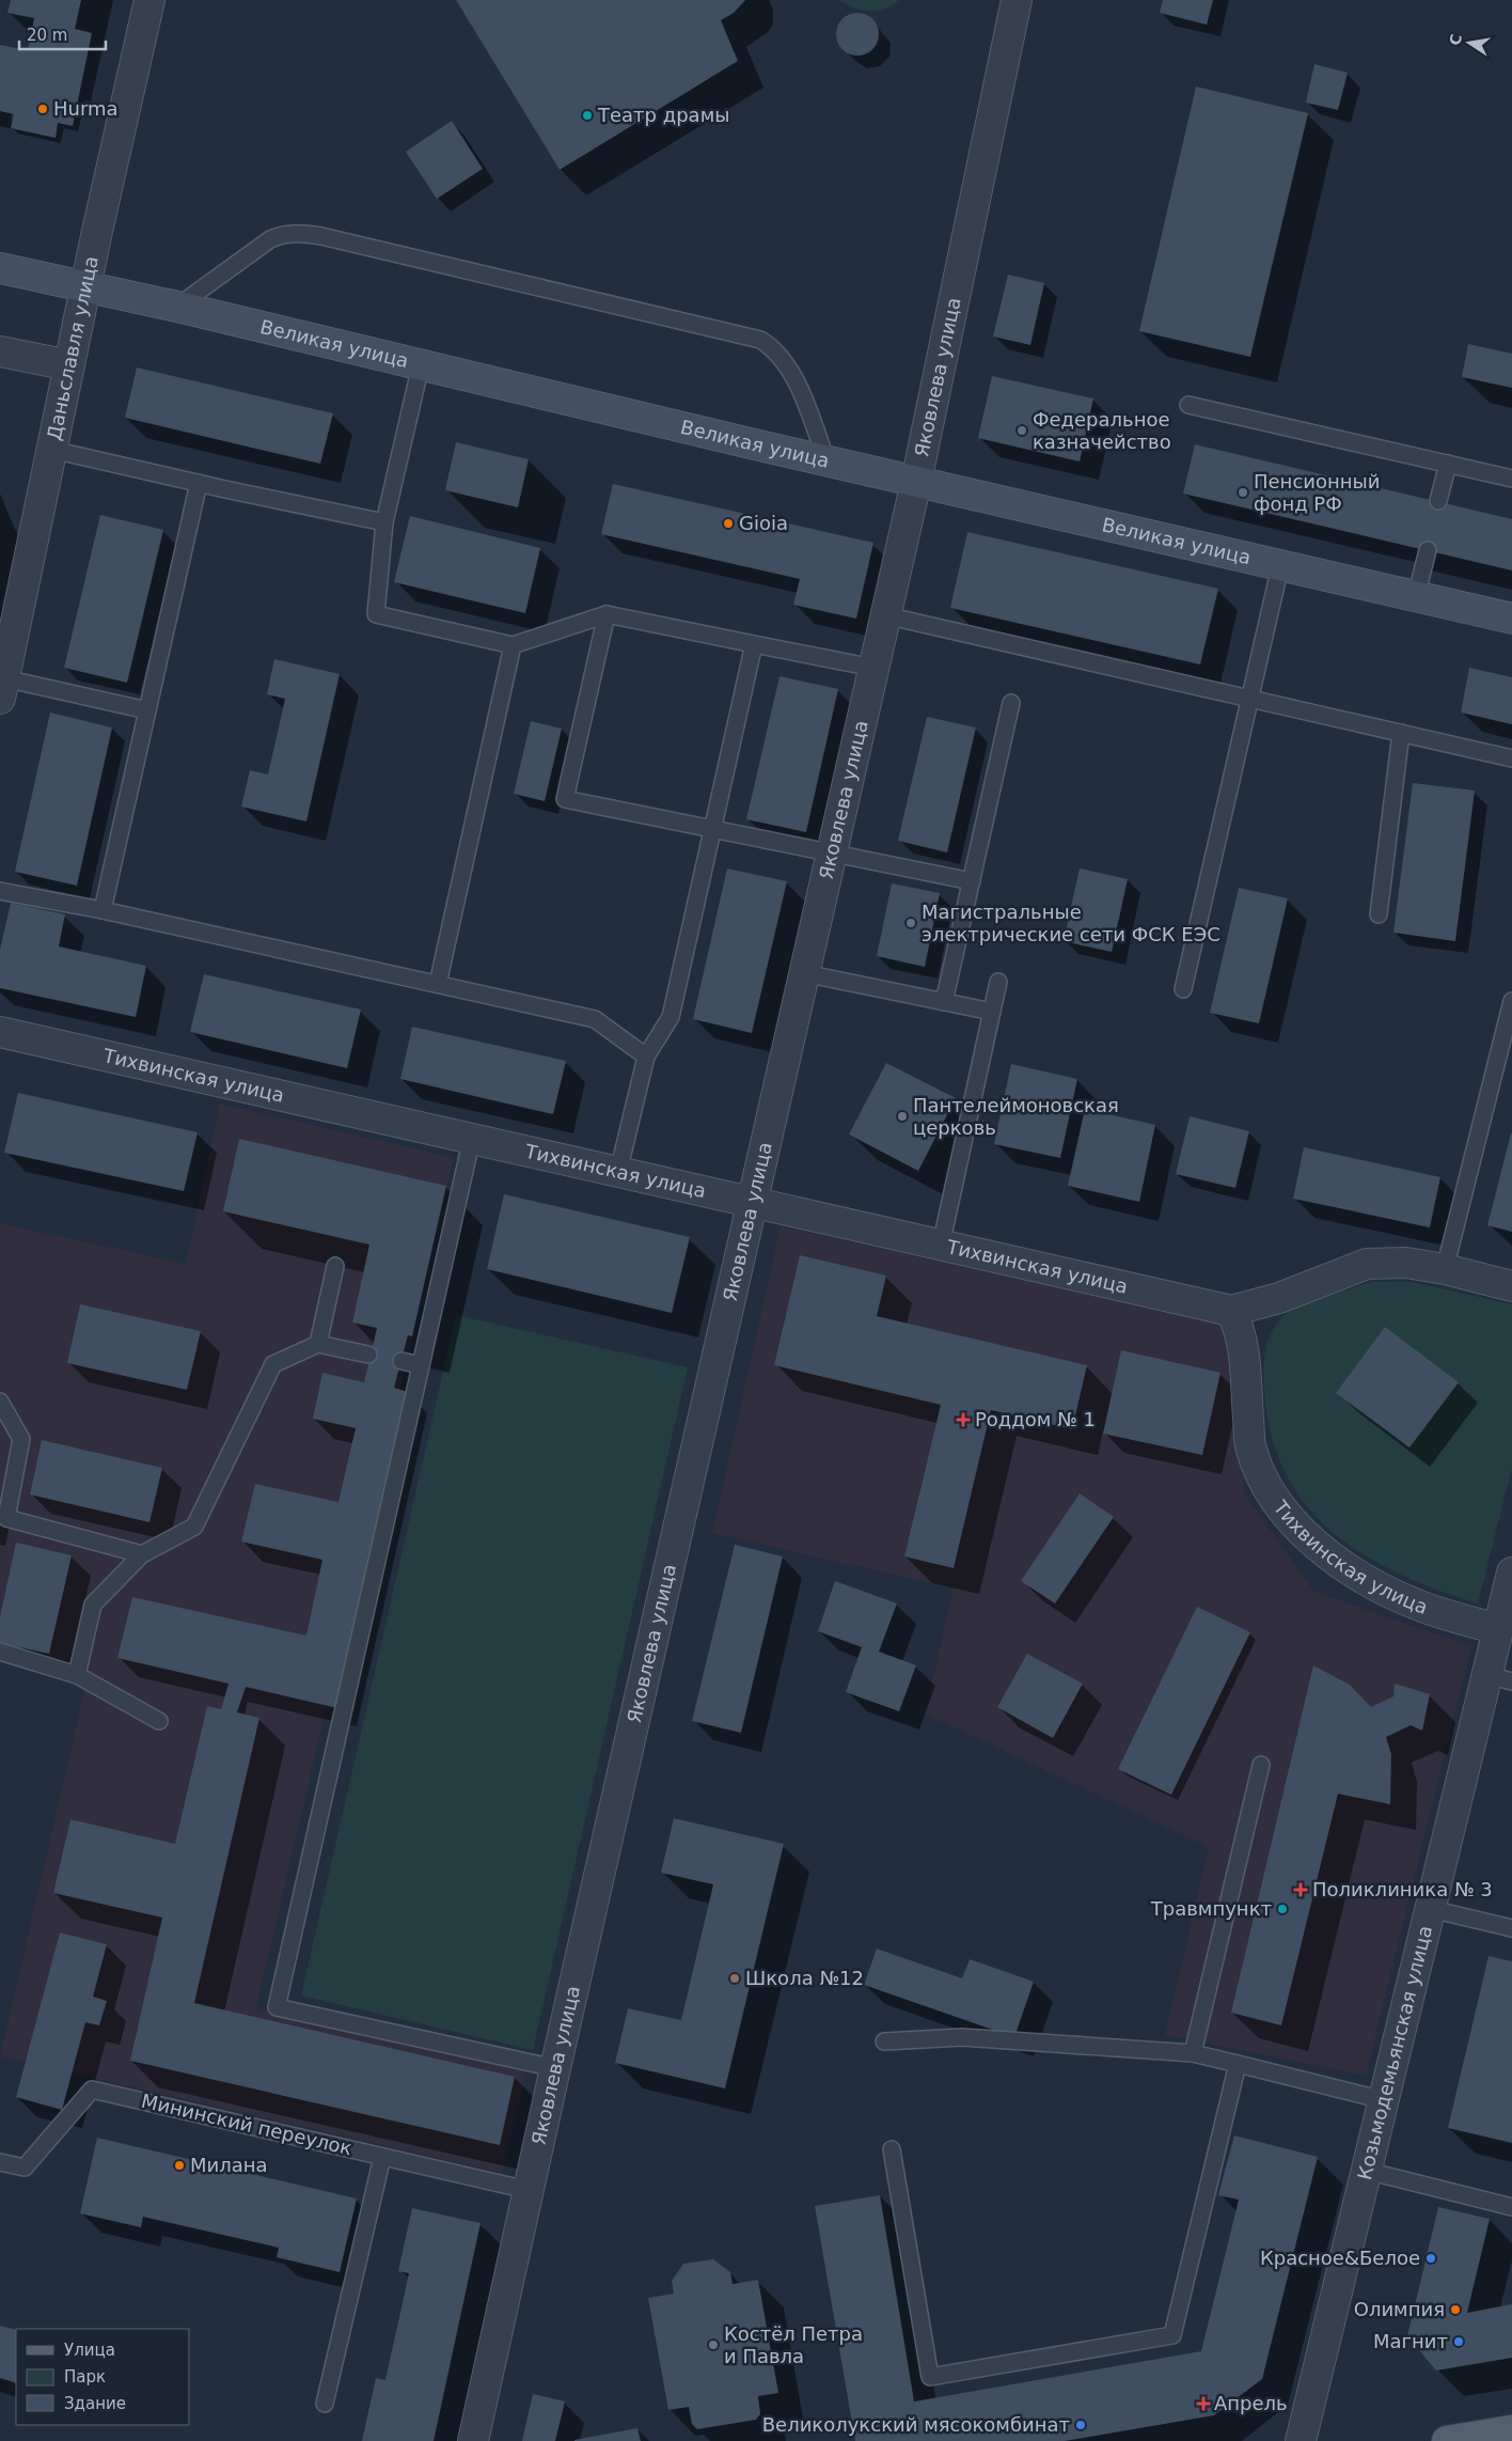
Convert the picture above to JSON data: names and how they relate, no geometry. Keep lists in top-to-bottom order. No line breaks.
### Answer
{"streets":{"main road":["Великая улица"],"street":["Даньславля улица","Яковлева улица","Тихвинская улица","Козьмодемьянская улица"],"lane":["Мининский переулок"]},"crossings":[["Великая улица","Даньславля улица"],["Великая улица","Яковлева улица"],["Яковлева улица","Тихвинская улица"],["Яковлева улица","Мининский переулок"],["Тихвинская улица","Козьмодемьянская улица"]],"places":{"other":["Hurma","Театр драмы","Федеральное казначейство","Пенсионный фонд РФ","Gioia","Магистральные электрические сети ФСК ЕЭС","Пантелеймоновская церковь","Травмпункт","Школа №12","Милана","Красное&Белое","Олимпия","Магнит","Костёл Петра и Павла","Великолукский мясокомбинат"],"health":["Роддом № 1","Поликлиника № 3","Апрель"]},"legend":["Улица","Парк","Здание"],"scale_bar":"20 m","north":"left"}
